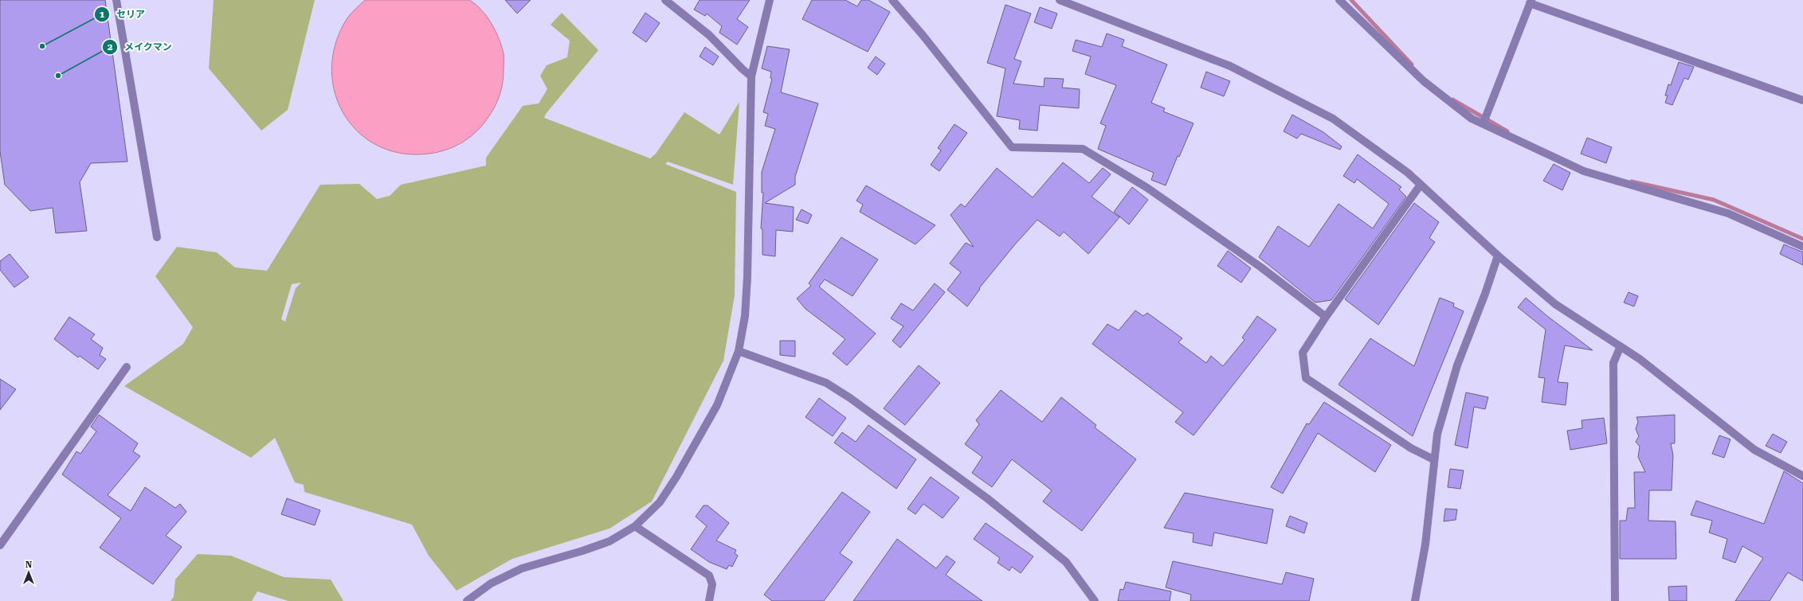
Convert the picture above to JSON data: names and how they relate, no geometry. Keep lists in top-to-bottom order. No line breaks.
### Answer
{"places":["セリア","メイクマン"],"north":"top"}
